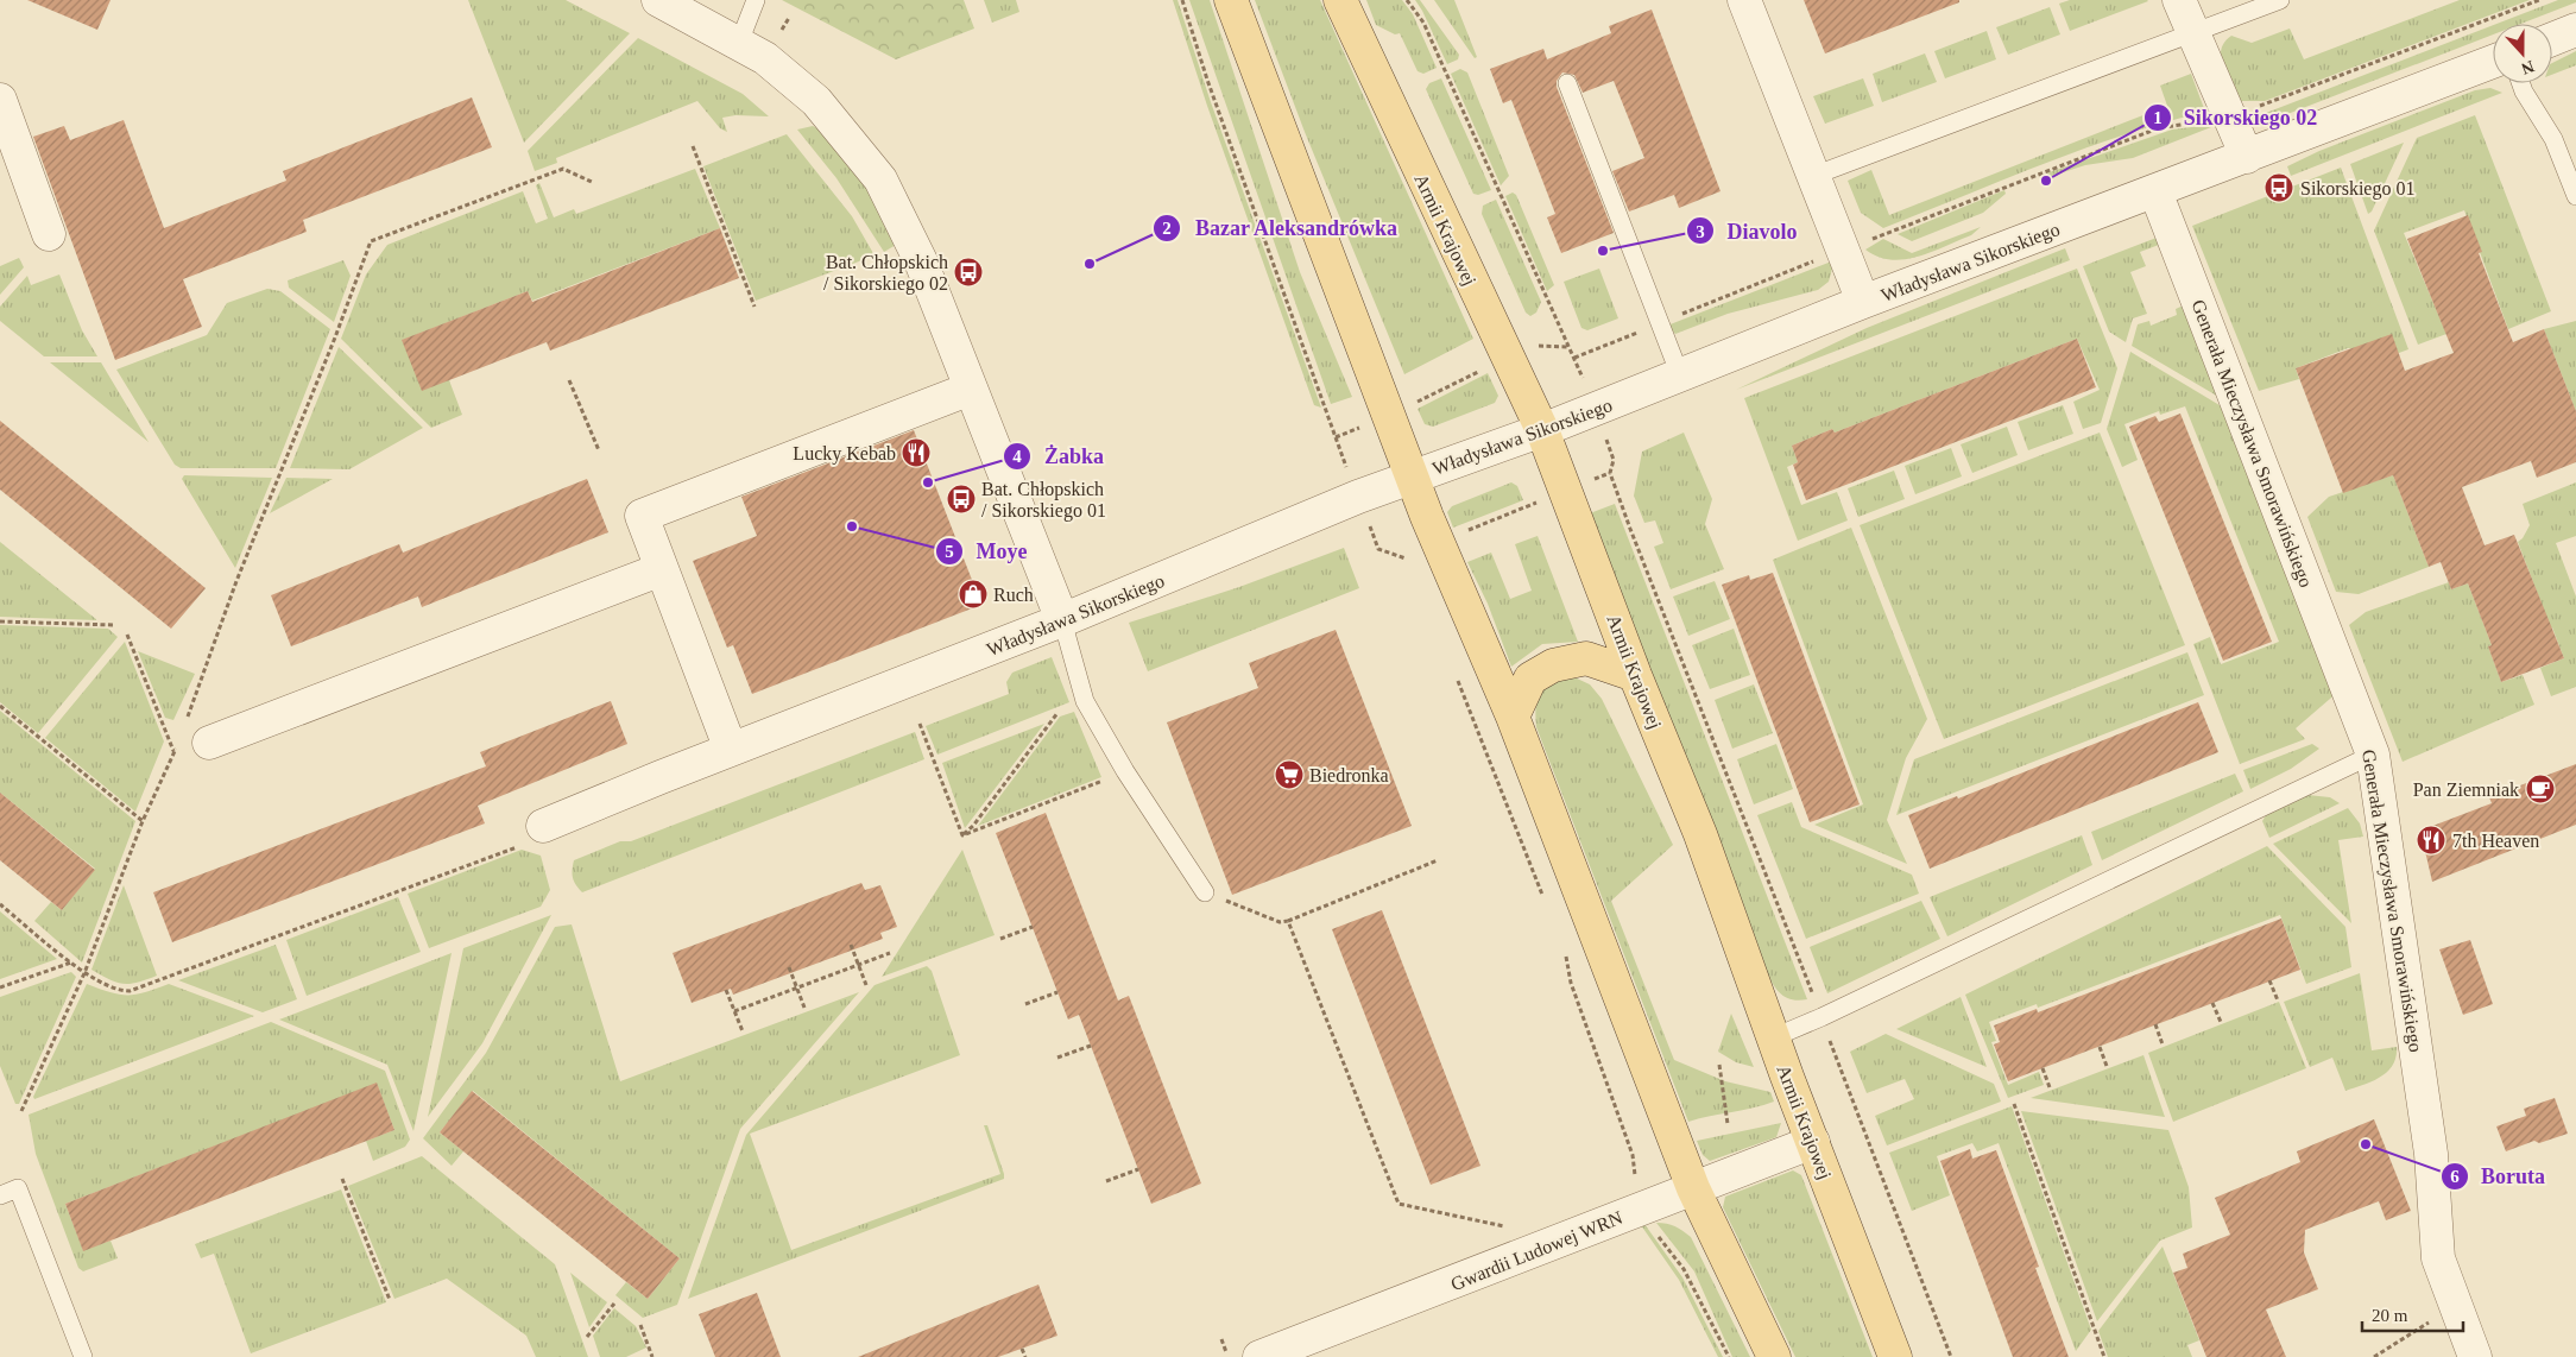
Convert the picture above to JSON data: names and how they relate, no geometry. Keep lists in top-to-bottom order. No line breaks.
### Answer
{"streets":{"main road":["Armii Krajowej"],"street":["Władysława Sikorskiego","Generała Mieczysława Smorawińskiego","Gwardii Ludowej WRN"]},"crossings":[["Armii Krajowej","Władysława Sikorskiego"],["Armii Krajowej","Gwardii Ludowej WRN"],["Władysława Sikorskiego","Generała Mieczysława Smorawińskiego"]],"places":{"other":["Sikorskiego 02","Diavolo","Bazar Aleksandrówka","Żabka","Moye","Boruta"],"bus stop":["Sikorskiego 01","Bat. Chłopskich / Sikorskiego 02","Bat. Chłopskich / Sikorskiego 01"],"restaurant":["Lucky Kebab","7th Heaven"],"shop":["Ruch"],"supermarket":["Biedronka"],"cafe":["Pan Ziemniak"]},"scale_bar":"20 m","north":"bottom"}
